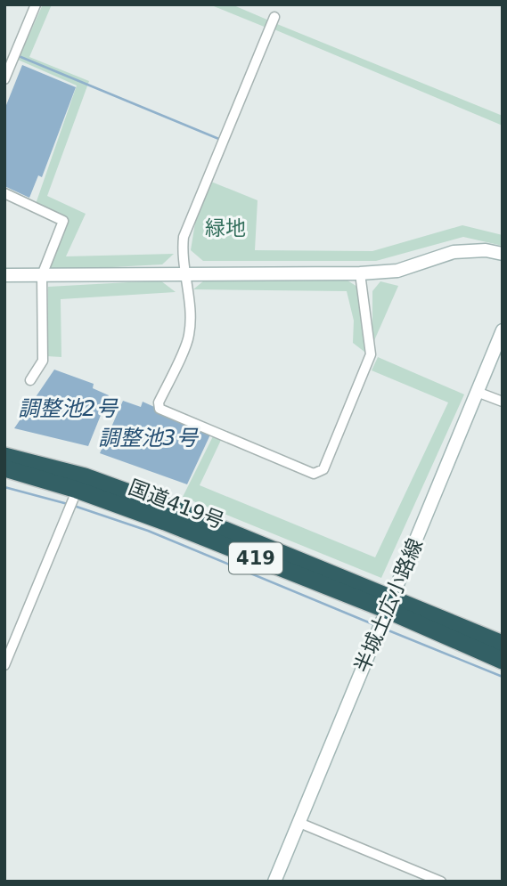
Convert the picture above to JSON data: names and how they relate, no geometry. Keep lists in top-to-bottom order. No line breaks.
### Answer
{"streets":{"highway":["国道419号","419"],"main road":["半城土広小路線"]},"crossings":[["国道419号","半城土広小路線"]],"water":["調整池2号","調整池3号"],"parks":["緑地"]}
